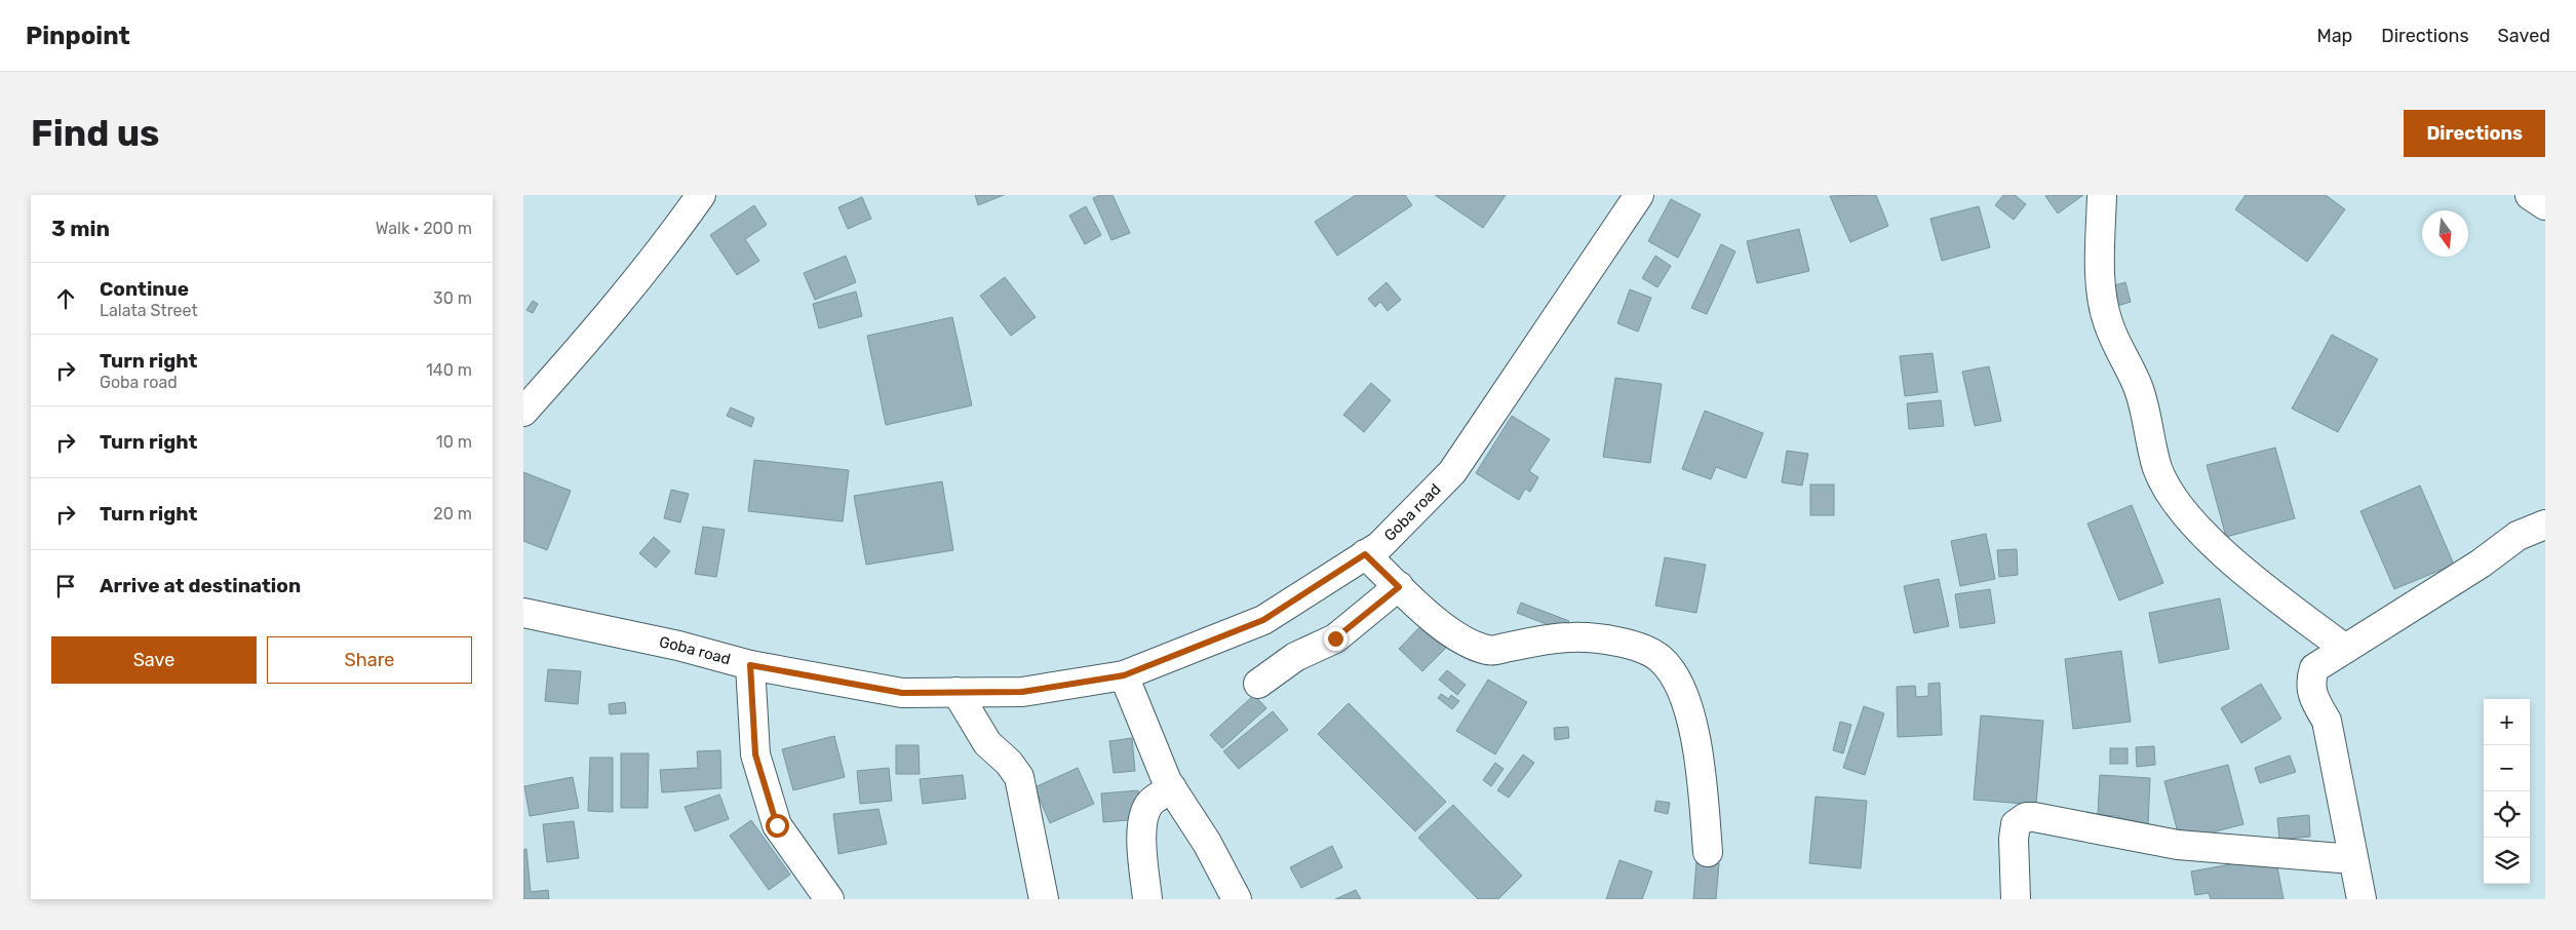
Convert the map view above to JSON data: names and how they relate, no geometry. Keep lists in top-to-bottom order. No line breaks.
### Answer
{"streets":{"street":["Goba road"]},"north":"bottom","page":{"header":"Pinpoint","nav":["Map","Directions","Saved"],"buttons":["Directions",["Save","Share"]],"title":"Find us","heading":["3 min","Walk · 200 m"],"list":[["Continue","Lalata Street","30 m"],["Turn right","Goba road","140 m"],["Turn right","10 m"],["Turn right","20 m"],"Arrive at destination"],"map_buttons":["+","−"]}}
